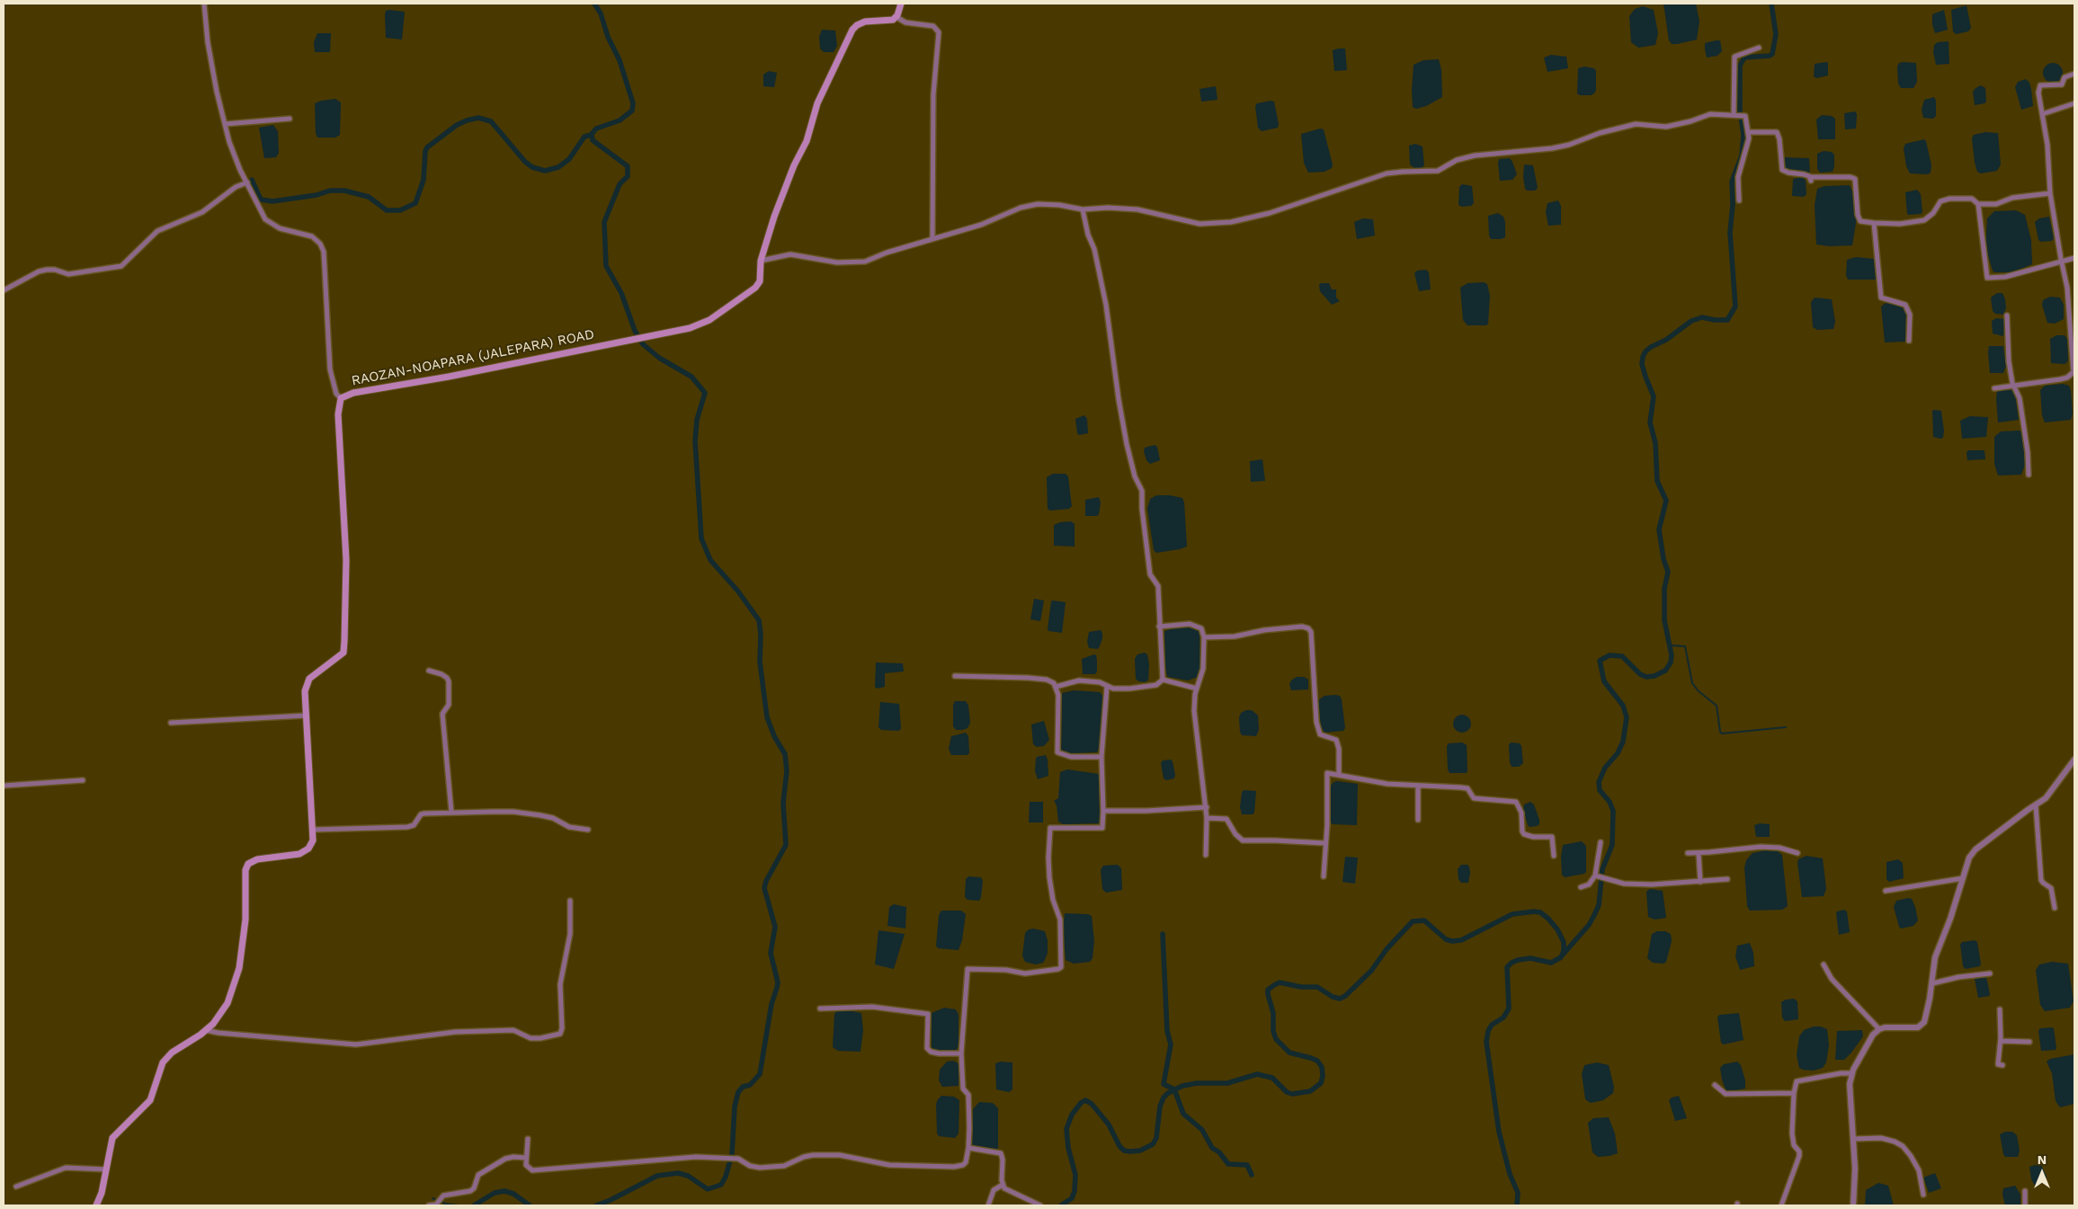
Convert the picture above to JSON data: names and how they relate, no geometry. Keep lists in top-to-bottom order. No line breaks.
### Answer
{"streets":{"main road":["RAOZAN-NOAPARA (JALEPARA) ROAD"]},"north":"top"}
